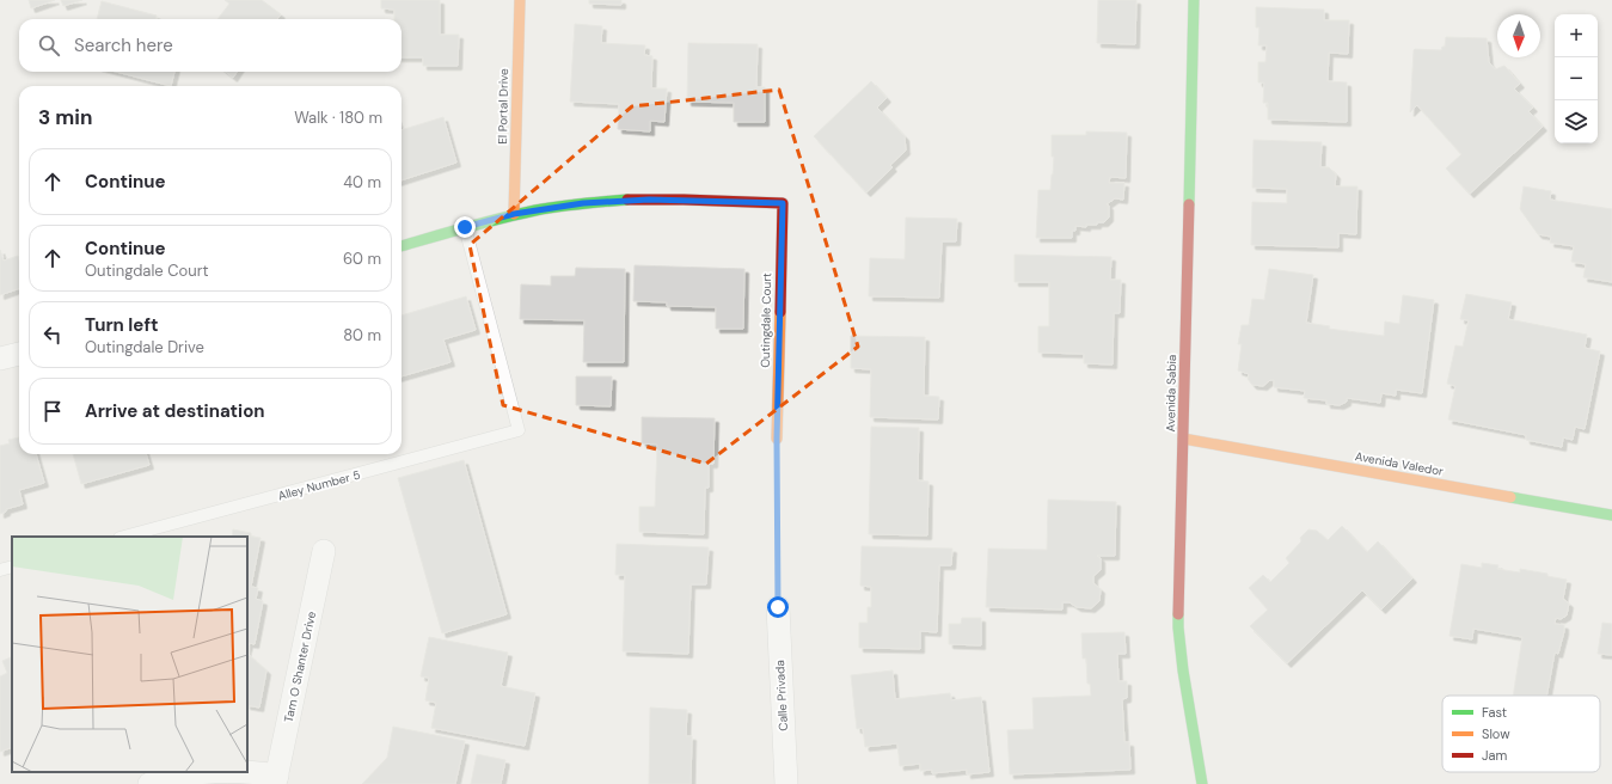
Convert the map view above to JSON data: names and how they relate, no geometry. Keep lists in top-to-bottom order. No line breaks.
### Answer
{"streets":{"street":["El Portal Drive","Outingdale Court","Avenida Sabia","Avenida Valedor","Tam O Shanter Drive","Calle Privada"],"lane":["Alley Number 5"]},"crossings":[["El Portal Drive","Outingdale Court"],["Avenida Sabia","Avenida Valedor"]],"legend":["Fast","Slow","Jam"],"north":"bottom","page":{"map_buttons":["+","−"],"search":"Search here","heading":["3 min","Walk · 180 m"],"list":[["Continue","40 m"],["Continue","Outingdale Court","60 m"],["Turn left","Outingdale Drive","80 m"],"Arrive at destination"]}}
